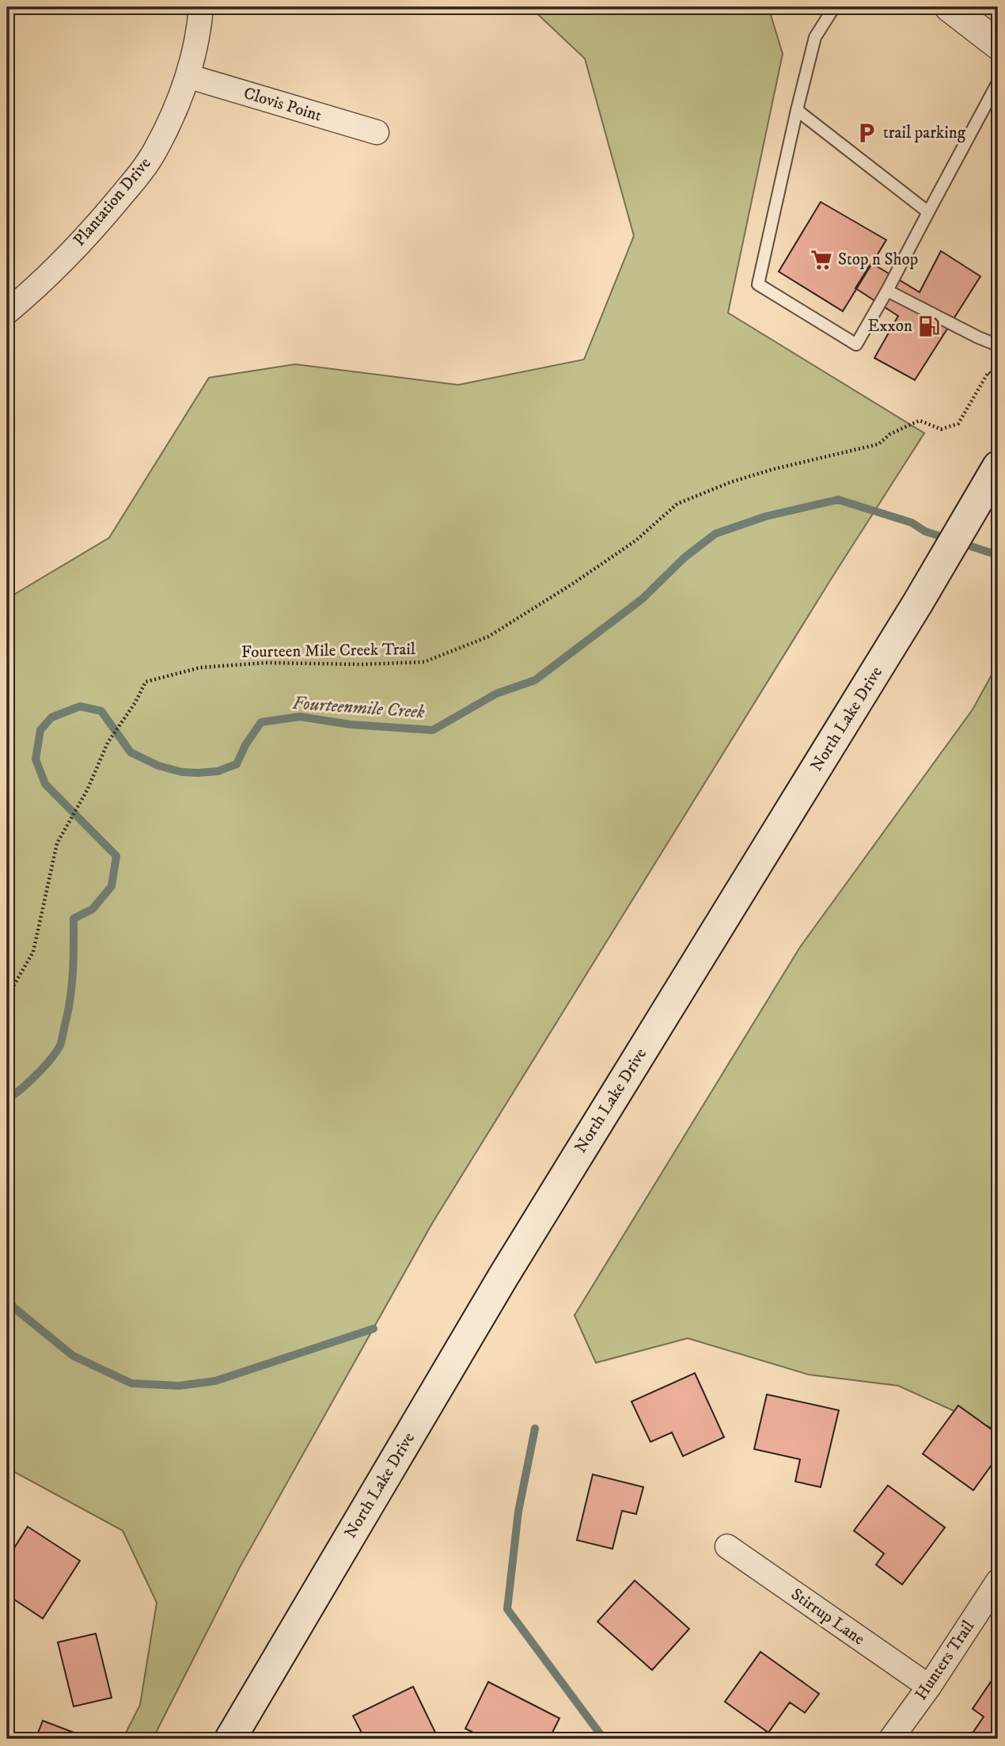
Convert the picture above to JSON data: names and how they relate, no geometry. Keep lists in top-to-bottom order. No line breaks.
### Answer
{"streets":{"main road":["North Lake Drive"],"street":["Clovis Point","Plantation Drive","Stirrup Lane","Hunters Trail"],"path":["Fourteen Mile Creek Trail"]},"crossings":[["Clovis Point","Plantation Drive"],["Stirrup Lane","Hunters Trail"]],"water":["Fourteenmile Creek"],"places":{"parking":["trail parking"],"supermarket":["Stop n Shop"],"fuel station":["Exxon"]}}
